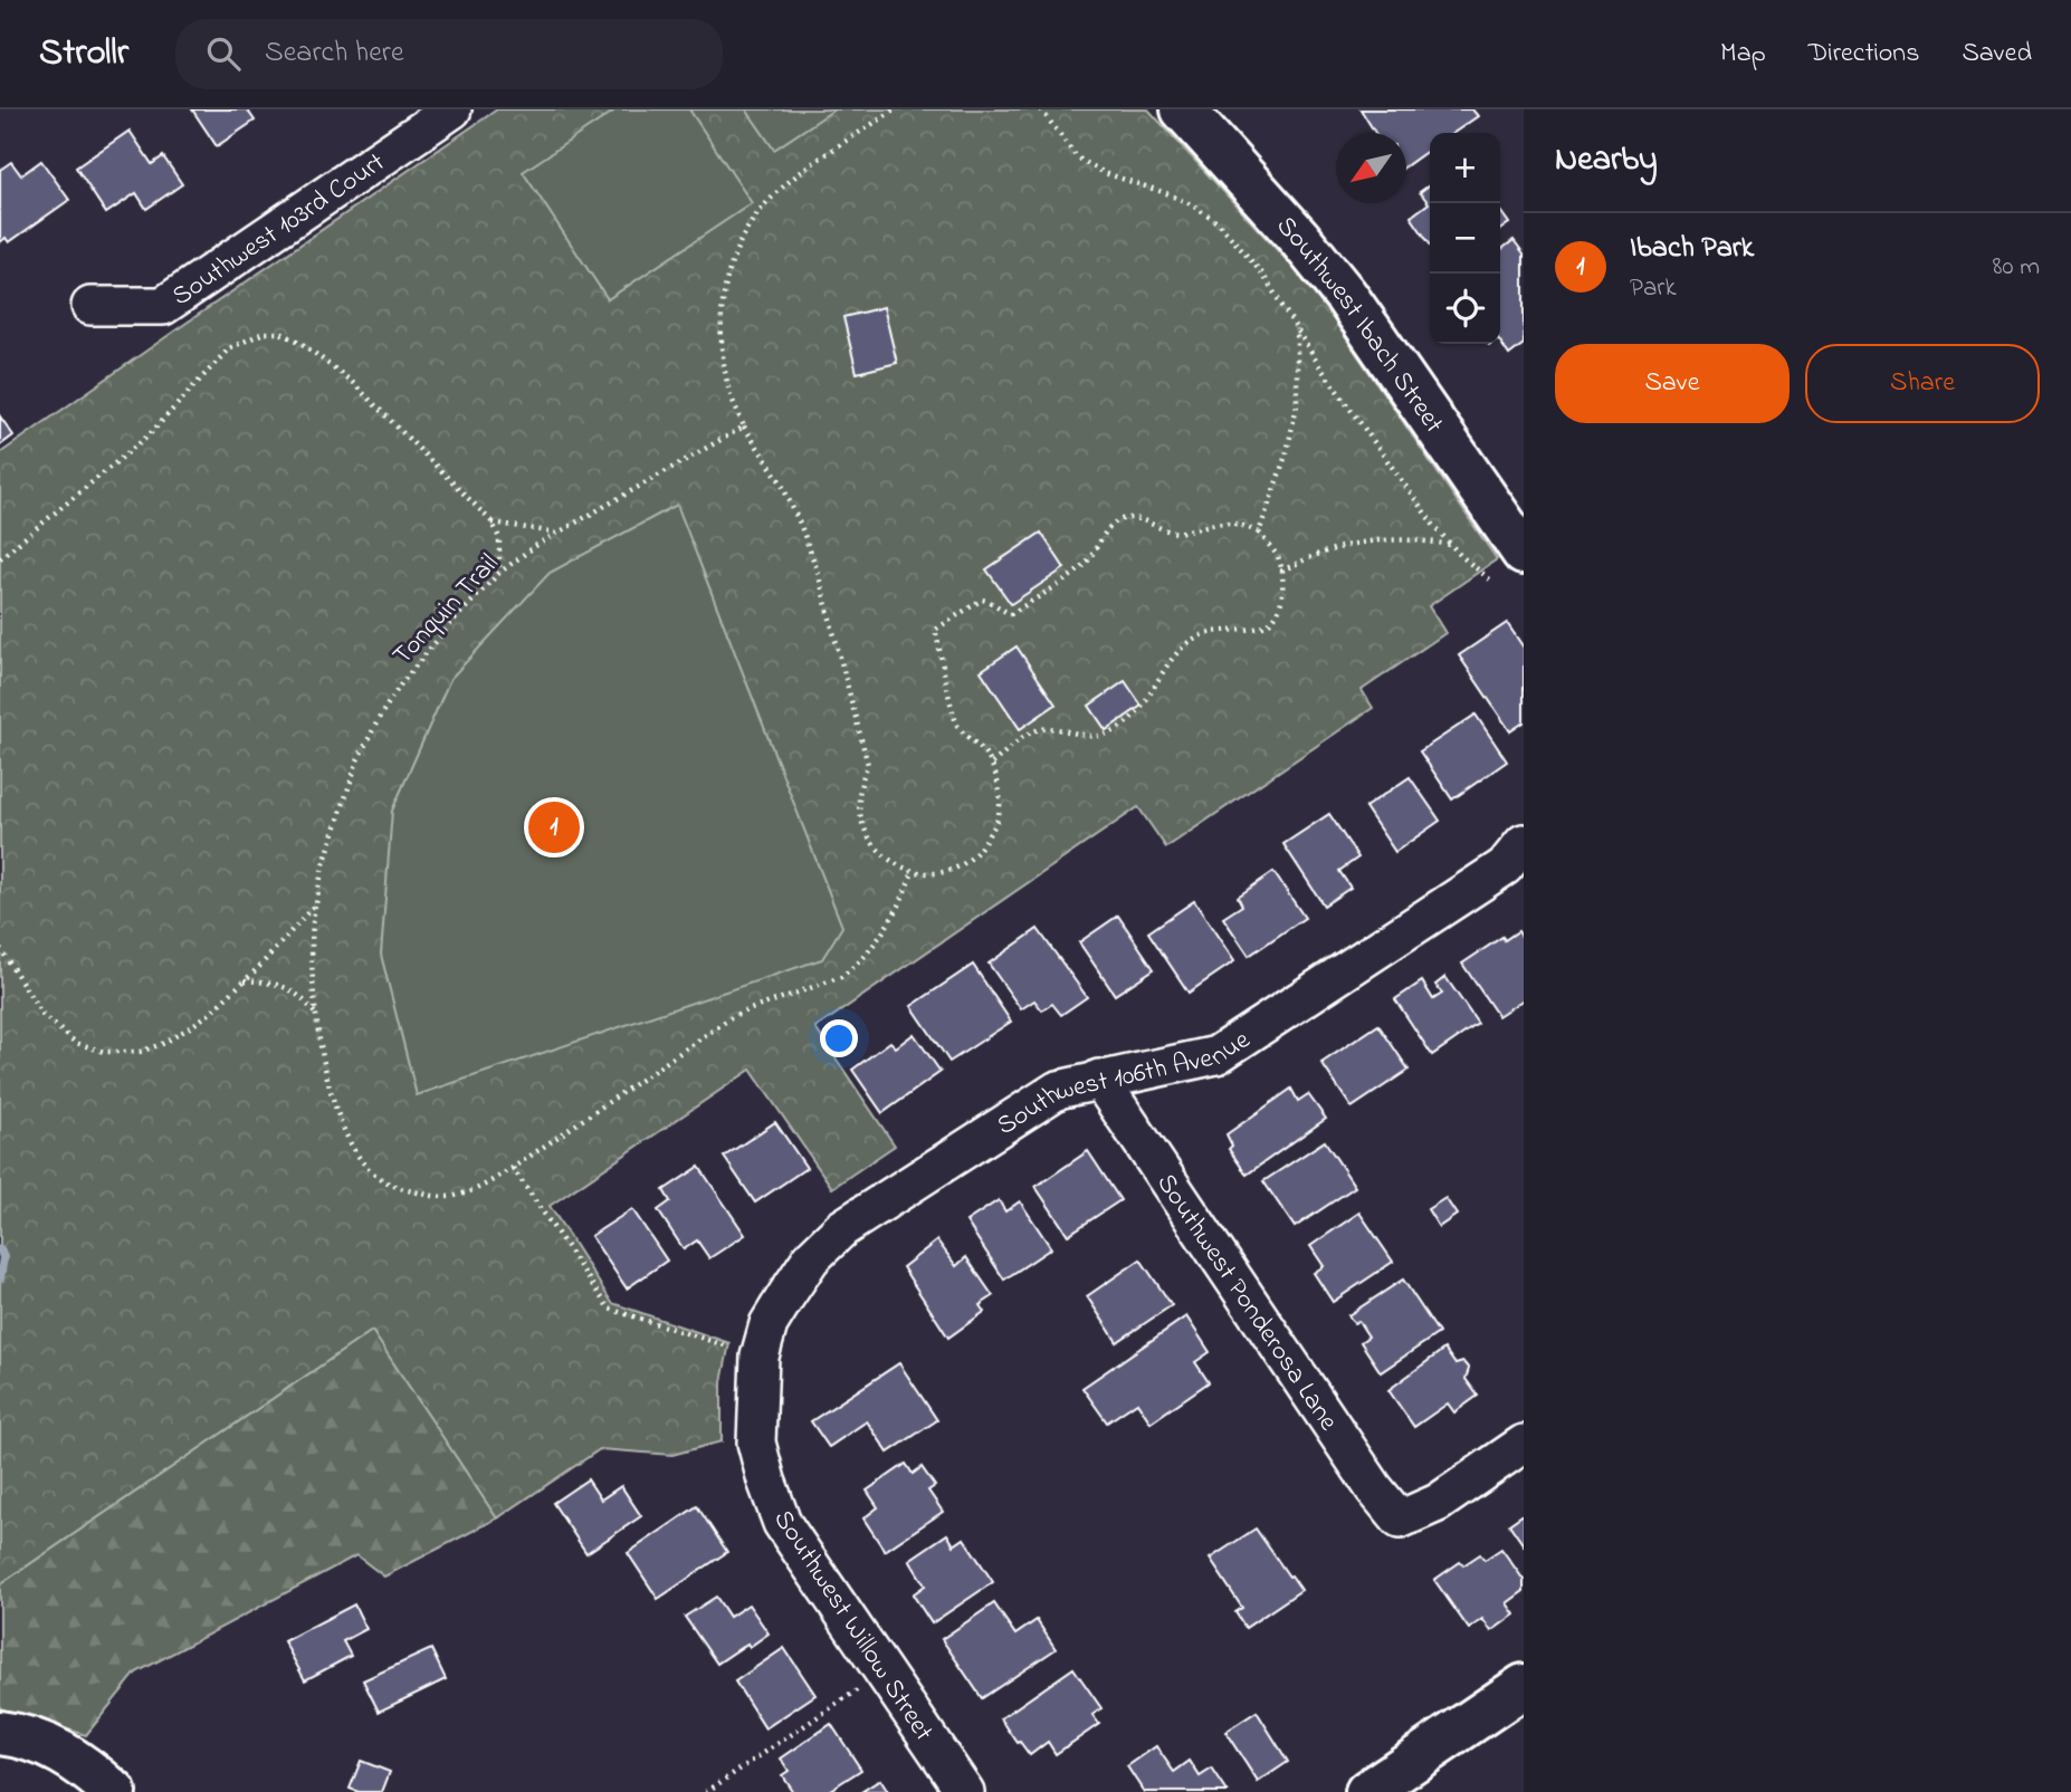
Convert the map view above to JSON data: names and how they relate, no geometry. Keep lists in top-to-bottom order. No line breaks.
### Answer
{"streets":{"street":["Southwest 103rd Court","Southwest Ibach Street","Southwest 106th Avenue","Southwest Ponderosa Lane","Southwest Willow Street"],"path":["Tonquin Trail"]},"crossings":[["Southwest 106th Avenue","Southwest Ponderosa Lane"],["Southwest 106th Avenue","Southwest Willow Street"]],"north":"bottom left","page":{"header":"Strollr","search":"Search here","nav":["Map","Directions","Saved"],"heading":"Nearby","map_buttons":["+","−"],"list":[{"mark":"1","name":"Ibach Park","note":"Park","value":"80 m"}],"buttons":["Save","Share"],"pins":"1"}}
